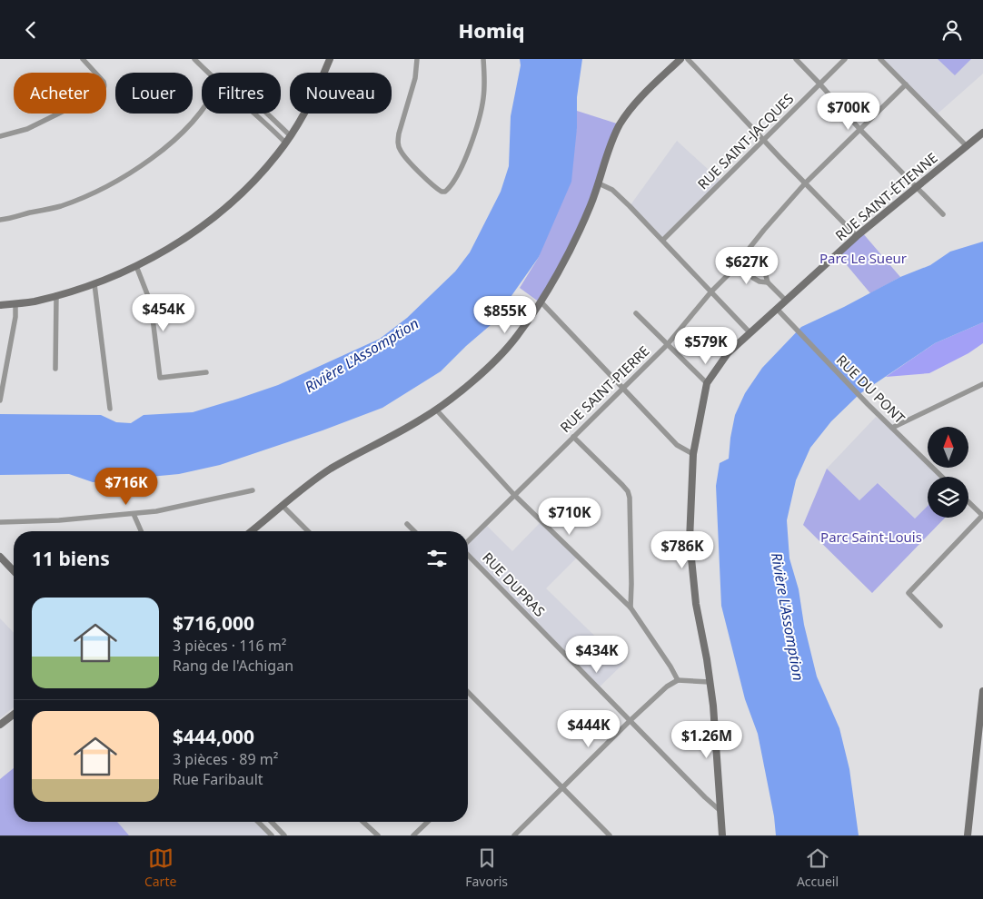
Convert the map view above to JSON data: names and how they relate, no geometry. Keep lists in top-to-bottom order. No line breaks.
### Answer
{"streets":{"street":["RUE SAINT-JACQUES","RUE SAINT-ÉTIENNE","RUE SAINT-PIERRE","RUE DU PONT","RUE DUPRAS"]},"crossings":[["RUE SAINT-ÉTIENNE","RUE DU PONT"],["RUE SAINT-ÉTIENNE","RUE DUPRAS"]],"water":["Rivière L'Assomption"],"parks":["Parc Le Sueur","Parc Saint-Louis"],"north":"top","page":{"header":"Homiq","chip":["Acheter","Louer","Filtres","Nouveau"],"price":["$700K","$627K","$454K","$855K","$579K","$716K","$710K","$786K","$434K","$444K","$1.26M"],"heading":"11 biens","list":[{"name":"$716,000","note":"3 pièces · 116 m² · Rang de l'Achigan"},{"name":"$444,000","note":"3 pièces · 89 m² · Rue Faribault"}],"tabs":["Carte","Favoris","Accueil"]}}
